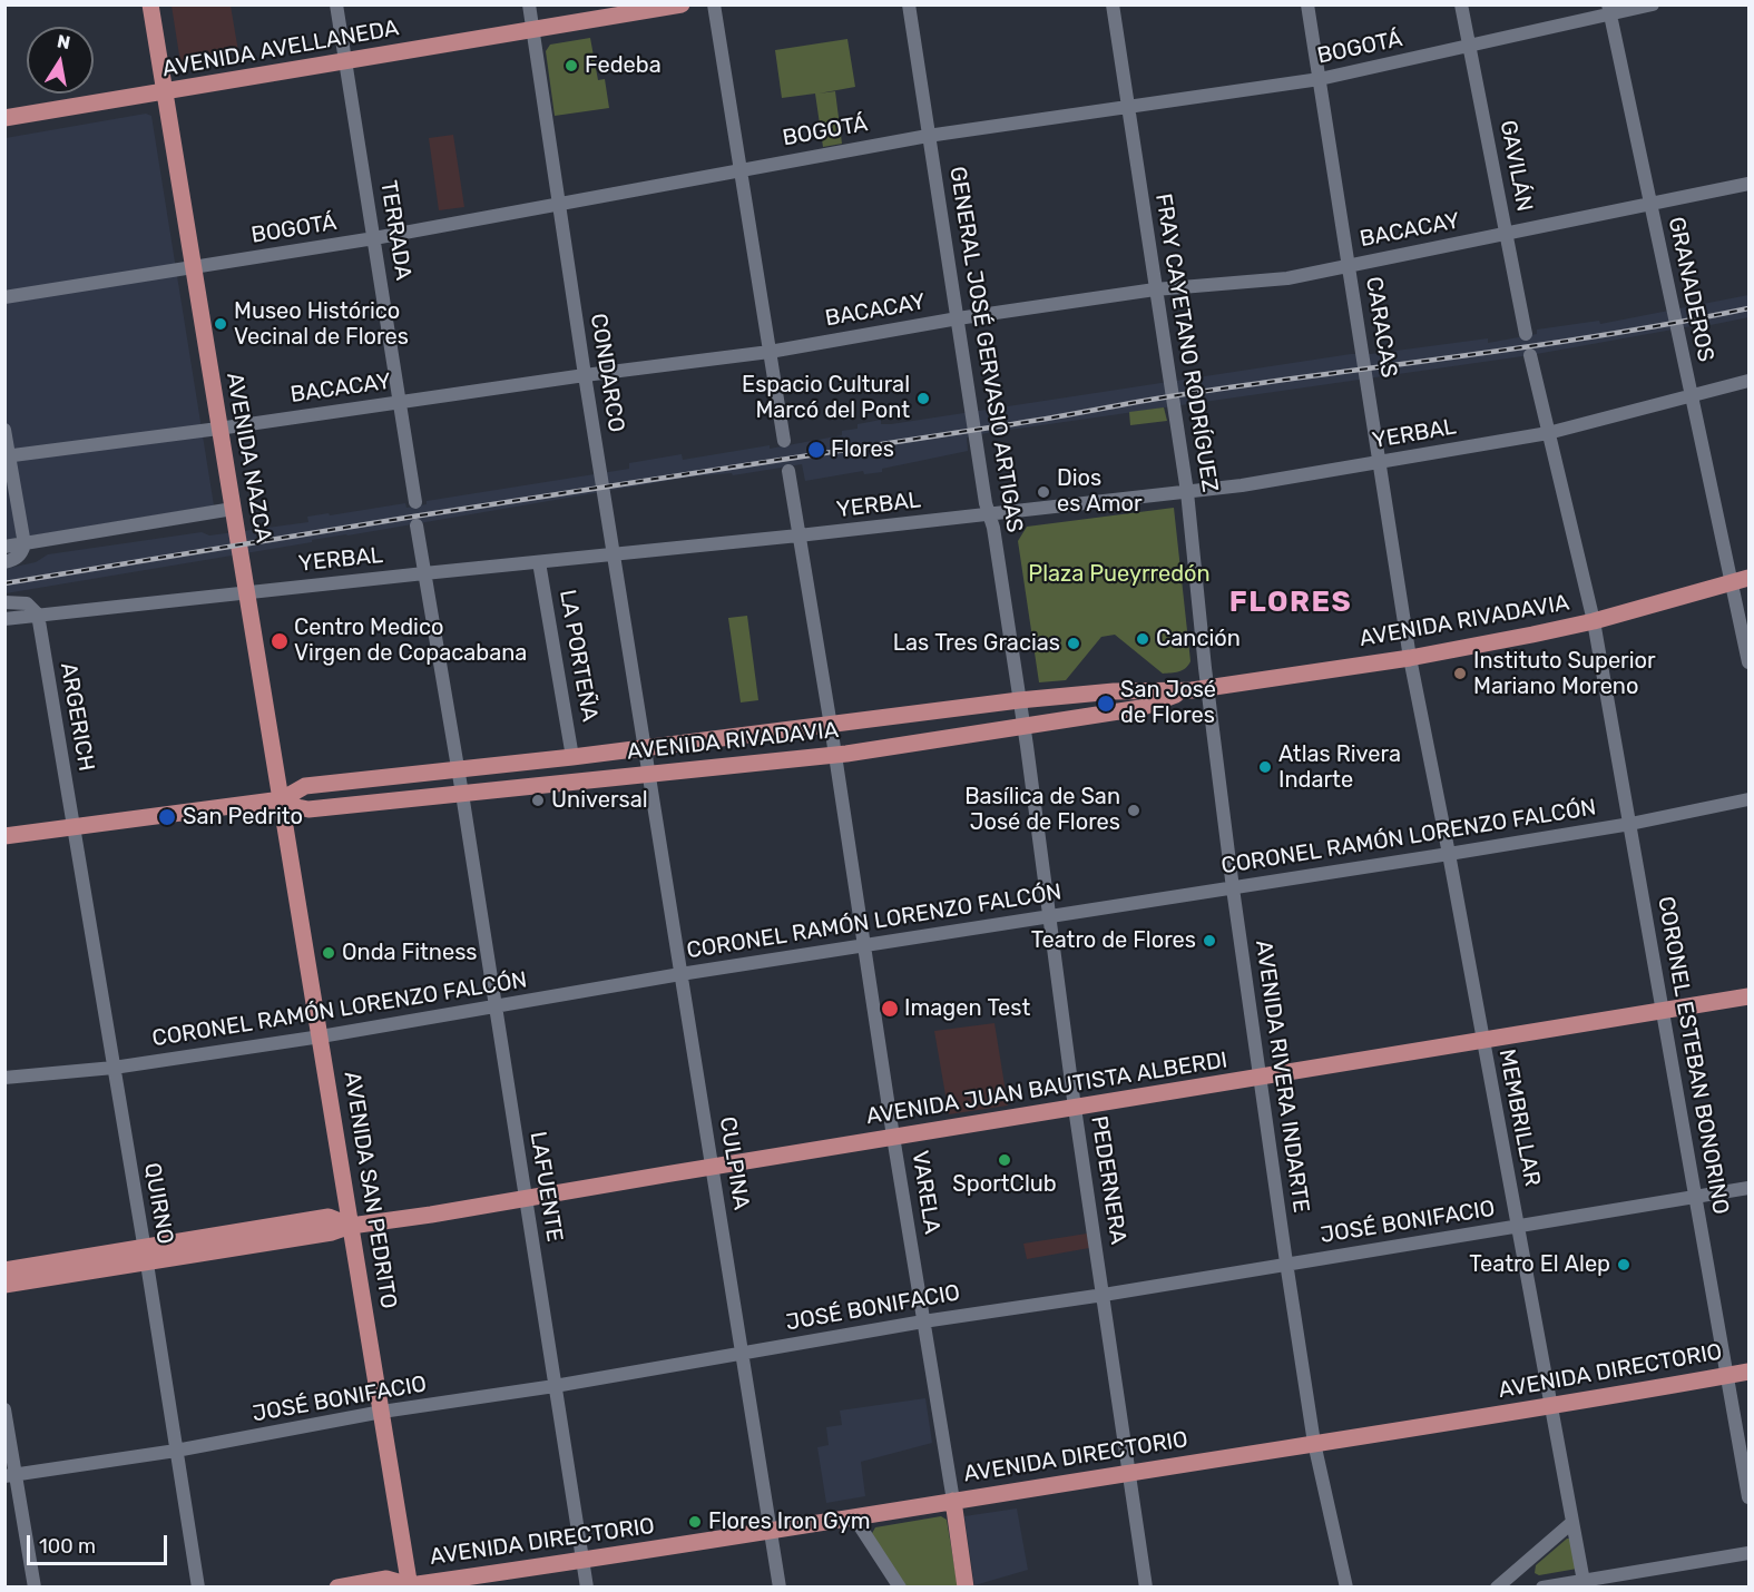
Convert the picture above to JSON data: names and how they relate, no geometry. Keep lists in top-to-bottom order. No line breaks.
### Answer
{"streets":{"main road":["AVENIDA AVELLANEDA","AVENIDA NAZCA","AVENIDA RIVADAVIA","AVENIDA JUAN BAUTISTA ALBERDI","AVENIDA SAN PEDRITO","VARELA","AVENIDA DIRECTORIO"],"street":["BOGOTÁ","GAVILÁN","TERRADA","BACACAY","GRANADEROS","CARACAS","FRAY CAYETANO RODRÍGUEZ","GENERAL JOSÉ GERVASIO ARTIGAS","CONDARCO","YERBAL","LA PORTEÑA","ARGERICH","CORONEL RAMÓN LORENZO FALCÓN","CORONEL ESTEBAN BONORINO","AVENIDA RIVERA INDARTE","MEMBRILLAR","CULPINA","PEDERNERA","LAFUENTE","QUIRNO","JOSÉ BONIFACIO"]},"crossings":[["BOGOTÁ","GAVILÁN"],["BOGOTÁ","TERRADA"],["BOGOTÁ","GRANADEROS"],["BOGOTÁ","CARACAS"],["BOGOTÁ","FRAY CAYETANO RODRÍGUEZ"],["BOGOTÁ","GENERAL JOSÉ GERVASIO ARTIGAS"],["BOGOTÁ","CONDARCO"],["BOGOTÁ","AVENIDA NAZCA"],["AVENIDA AVELLANEDA","TERRADA"],["AVENIDA AVELLANEDA","CONDARCO"],["AVENIDA AVELLANEDA","AVENIDA NAZCA"],["GAVILÁN","BACACAY"],["TERRADA","BACACAY"],["BACACAY","GRANADEROS"],["BACACAY","CARACAS"],["BACACAY","FRAY CAYETANO RODRÍGUEZ"],["BACACAY","GENERAL JOSÉ GERVASIO ARTIGAS"],["BACACAY","CONDARCO"],["BACACAY","AVENIDA NAZCA"],["GRANADEROS","YERBAL"],["GRANADEROS","AVENIDA RIVADAVIA"],["CARACAS","YERBAL"],["CARACAS","AVENIDA RIVADAVIA"],["CARACAS","MEMBRILLAR"],["FRAY CAYETANO RODRÍGUEZ","YERBAL"],["FRAY CAYETANO RODRÍGUEZ","AVENIDA RIVADAVIA"],["FRAY CAYETANO RODRÍGUEZ","AVENIDA RIVERA INDARTE"],["GENERAL JOSÉ GERVASIO ARTIGAS","YERBAL"],["GENERAL JOSÉ GERVASIO ARTIGAS","AVENIDA RIVADAVIA"],["GENERAL JOSÉ GERVASIO ARTIGAS","PEDERNERA"],["CONDARCO","YERBAL"],["CONDARCO","AVENIDA RIVADAVIA"],["CONDARCO","CULPINA"],["YERBAL","AVENIDA NAZCA"],["YERBAL","LA PORTEÑA"],["YERBAL","ARGERICH"],["YERBAL","VARELA"],["AVENIDA NAZCA","AVENIDA RIVADAVIA"],["AVENIDA NAZCA","AVENIDA SAN PEDRITO"],["AVENIDA RIVADAVIA","LA PORTEÑA"],["AVENIDA RIVADAVIA","ARGERICH"],["AVENIDA RIVADAVIA","CORONEL ESTEBAN BONORINO"],["AVENIDA RIVADAVIA","AVENIDA RIVERA INDARTE"],["AVENIDA RIVADAVIA","MEMBRILLAR"],["AVENIDA RIVADAVIA","CULPINA"],["AVENIDA RIVADAVIA","PEDERNERA"],["AVENIDA RIVADAVIA","LAFUENTE"],["AVENIDA RIVADAVIA","AVENIDA SAN PEDRITO"],["AVENIDA RIVADAVIA","VARELA"],["AVENIDA RIVADAVIA","QUIRNO"],["ARGERICH","QUIRNO"],["CORONEL RAMÓN LORENZO FALCÓN","CORONEL ESTEBAN BONORINO"],["CORONEL RAMÓN LORENZO FALCÓN","AVENIDA RIVERA INDARTE"],["CORONEL RAMÓN LORENZO FALCÓN","MEMBRILLAR"],["CORONEL RAMÓN LORENZO FALCÓN","CULPINA"],["CORONEL RAMÓN LORENZO FALCÓN","PEDERNERA"],["CORONEL RAMÓN LORENZO FALCÓN","LAFUENTE"],["CORONEL RAMÓN LORENZO FALCÓN","AVENIDA SAN PEDRITO"],["CORONEL RAMÓN LORENZO FALCÓN","VARELA"],["CORONEL RAMÓN LORENZO FALCÓN","QUIRNO"],["CORONEL ESTEBAN BONORINO","AVENIDA JUAN BAUTISTA ALBERDI"],["CORONEL ESTEBAN BONORINO","JOSÉ BONIFACIO"],["CORONEL ESTEBAN BONORINO","AVENIDA DIRECTORIO"],["AVENIDA RIVERA INDARTE","AVENIDA JUAN BAUTISTA ALBERDI"],["AVENIDA RIVERA INDARTE","JOSÉ BONIFACIO"],["AVENIDA RIVERA INDARTE","AVENIDA DIRECTORIO"],["AVENIDA JUAN BAUTISTA ALBERDI","MEMBRILLAR"],["AVENIDA JUAN BAUTISTA ALBERDI","CULPINA"],["AVENIDA JUAN BAUTISTA ALBERDI","PEDERNERA"],["AVENIDA JUAN BAUTISTA ALBERDI","LAFUENTE"],["AVENIDA JUAN BAUTISTA ALBERDI","AVENIDA SAN PEDRITO"],["AVENIDA JUAN BAUTISTA ALBERDI","VARELA"],["AVENIDA JUAN BAUTISTA ALBERDI","QUIRNO"],["MEMBRILLAR","JOSÉ BONIFACIO"],["MEMBRILLAR","AVENIDA DIRECTORIO"],["CULPINA","JOSÉ BONIFACIO"],["CULPINA","AVENIDA DIRECTORIO"],["PEDERNERA","JOSÉ BONIFACIO"],["PEDERNERA","AVENIDA DIRECTORIO"],["LAFUENTE","JOSÉ BONIFACIO"],["LAFUENTE","AVENIDA DIRECTORIO"],["AVENIDA SAN PEDRITO","JOSÉ BONIFACIO"],["AVENIDA SAN PEDRITO","AVENIDA DIRECTORIO"],["VARELA","JOSÉ BONIFACIO"],["VARELA","AVENIDA DIRECTORIO"],["QUIRNO","JOSÉ BONIFACIO"]],"districts":["FLORES"],"parks":["Plaza Pueyrredón"],"places":["Fedeba","Museo Histórico Vecinal de Flores","Espacio Cultural Marcó del Pont","Flores","Dios es Amor","Canción","Centro Medico Virgen de Copacabana","Las Tres Gracias","Instituto Superior Mariano Moreno","San José de Flores","Atlas Rivera Indarte","Universal","Basílica de San José de Flores","San Pedrito","Teatro de Flores","Onda Fitness","Imagen Test","SportClub","Teatro El Alep","Flores Iron Gym"],"scale_bar":"100 m","north":"top"}
